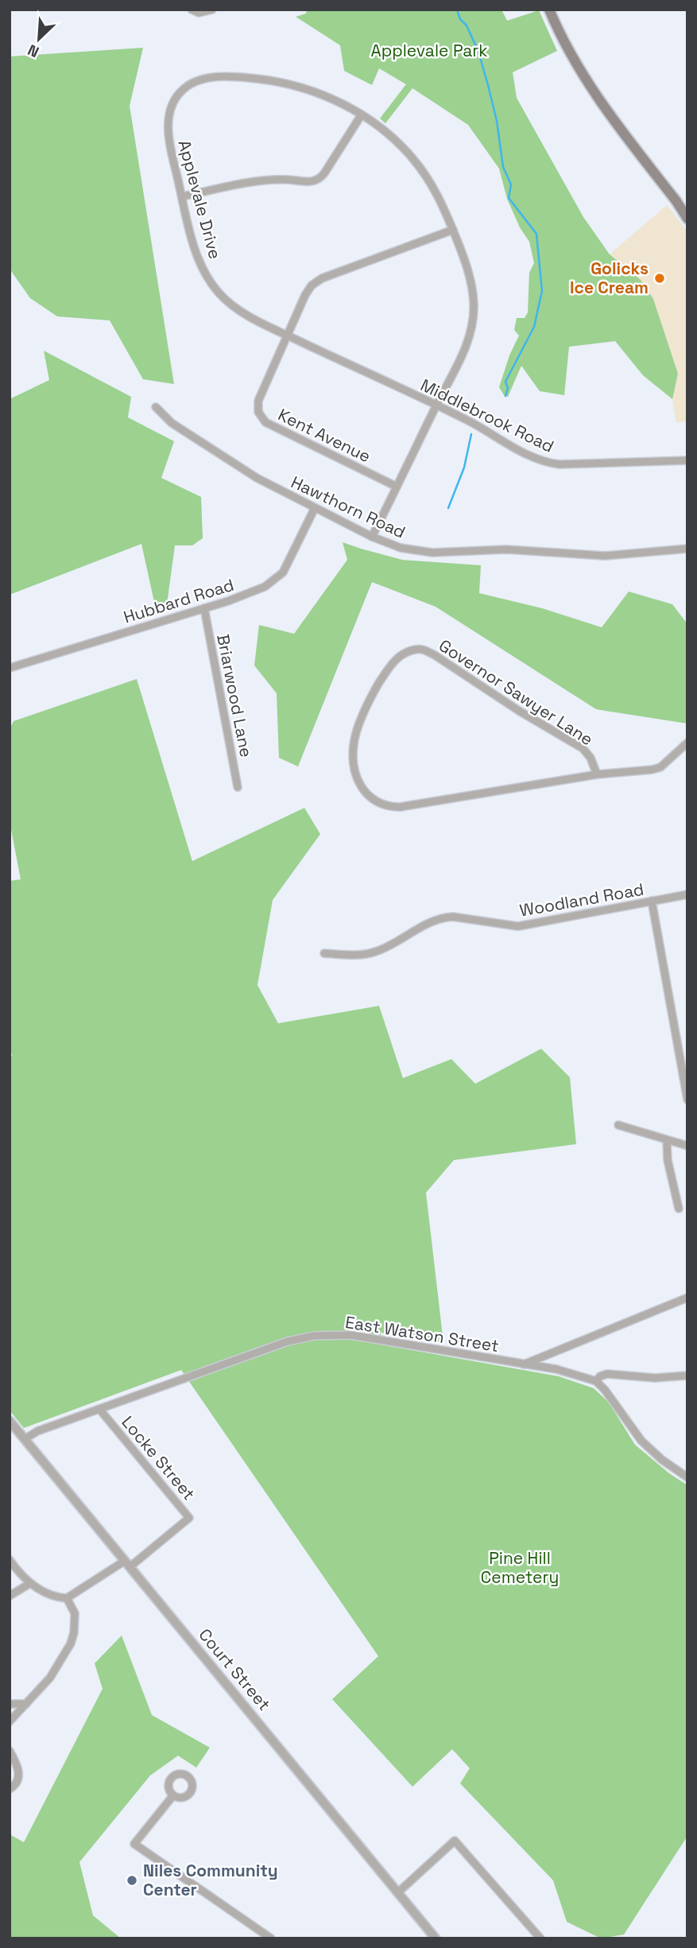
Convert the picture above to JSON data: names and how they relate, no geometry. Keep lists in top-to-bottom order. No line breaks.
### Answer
{"streets":{"street":["Applevale Drive","Middlebrook Road","Kent Avenue","Hawthorn Road","Hubbard Road","Governor Sawyer Lane","Briarwood Lane","Woodland Road","East Watson Street","Locke Street","Court Street"]},"crossings":[["Applevale Drive","Middlebrook Road"],["Applevale Drive","Kent Avenue"],["Applevale Drive","Hawthorn Road"],["Middlebrook Road","Kent Avenue"],["Hawthorn Road","Hubbard Road"],["Hubbard Road","Briarwood Lane"],["East Watson Street","Locke Street"],["East Watson Street","Court Street"],["Locke Street","Court Street"]],"parks":["Applevale Park","Pine Hill Cemetery"],"places":["Golicks Ice Cream","Niles Community Center"],"north":"bottom left"}
